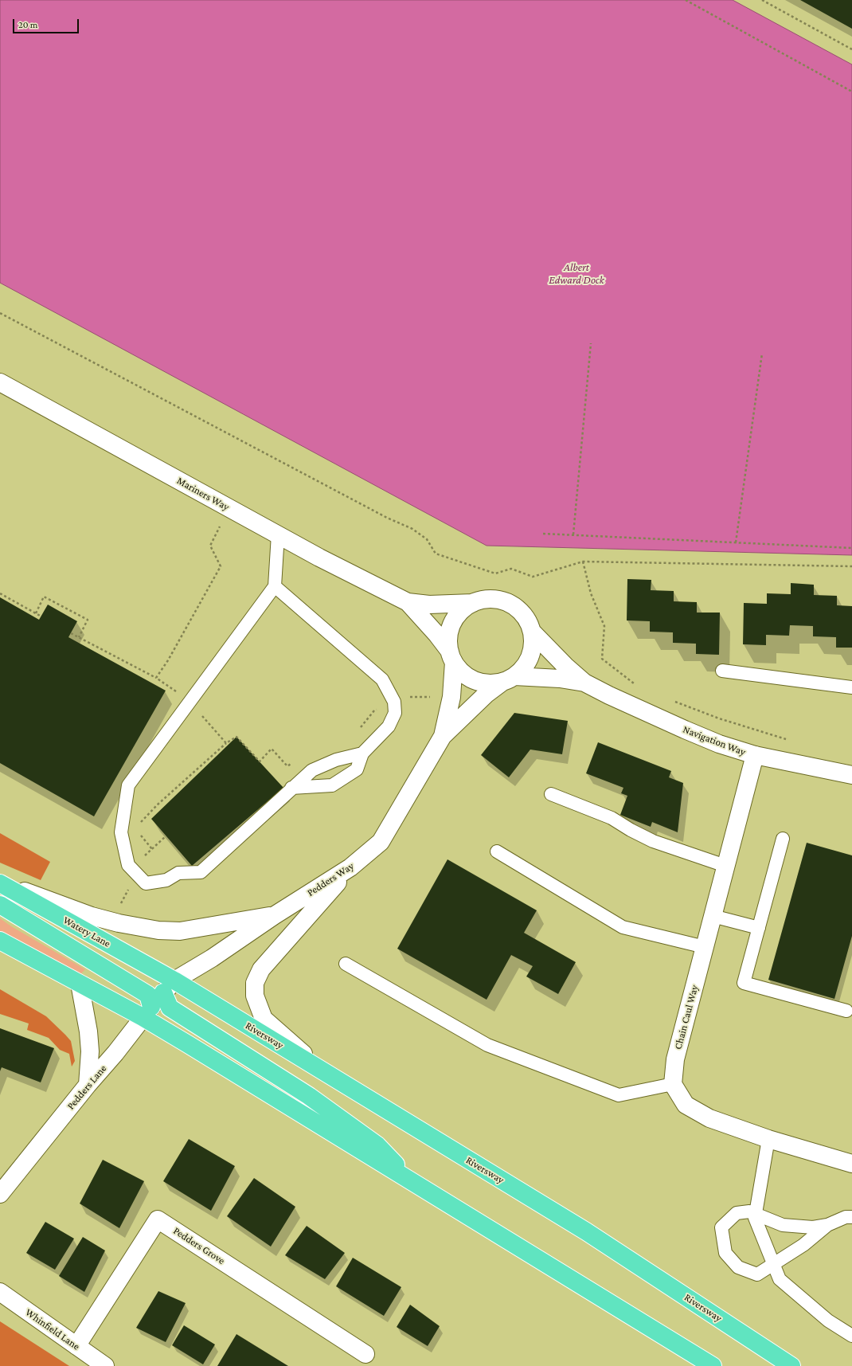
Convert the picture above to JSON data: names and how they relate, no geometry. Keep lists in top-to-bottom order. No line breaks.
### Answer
{"streets":{"highway":["Watery Lane","Riversway"],"street":["Mariners Way","Navigation Way","Pedders Way","Chain Caul Way","Pedders Lane","Pedders Grove","Whinfield Lane"]},"crossings":[["Mariners Way","Navigation Way"],["Mariners Way","Pedders Way"],["Navigation Way","Pedders Way"],["Navigation Way","Chain Caul Way"],["Pedders Way","Watery Lane"],["Pedders Way","Riversway"],["Pedders Way","Pedders Lane"],["Watery Lane","Riversway"],["Watery Lane","Pedders Lane"],["Riversway","Pedders Lane"],["Pedders Grove","Whinfield Lane"]],"water":["Albert Edward Dock"],"scale_bar":"20 m"}
